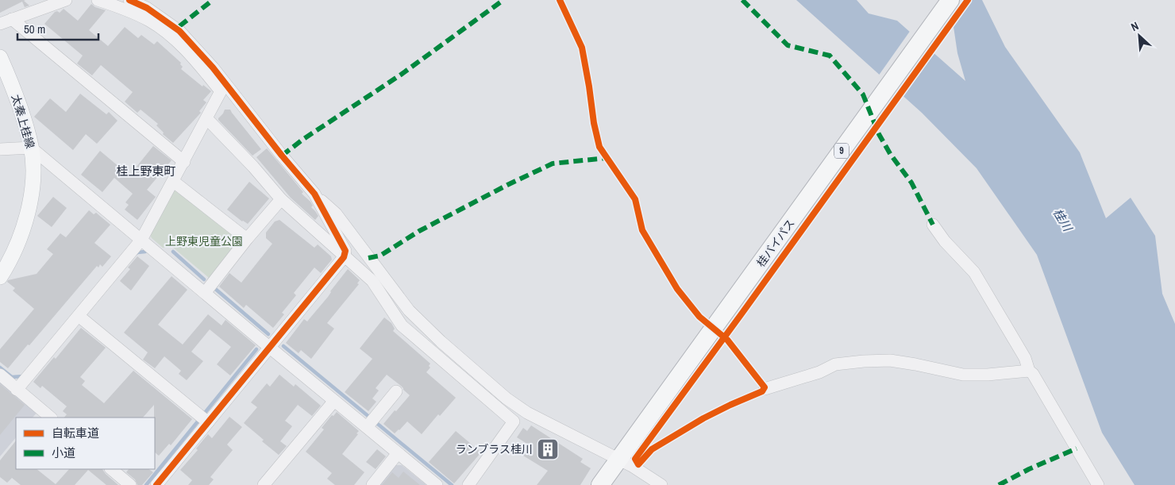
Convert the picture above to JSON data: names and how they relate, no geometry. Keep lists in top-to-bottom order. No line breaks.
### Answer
{"streets":{"highway":["9","桂バイパス"],"main road":["太秦上桂線"]},"districts":["桂上野東町"],"water":["桂川"],"parks":["上野東児童公園"],"places":{"building":["ランブラス桂川"]},"legend":["自転車道","小道"],"scale_bar":"50 m","north":"top left"}
